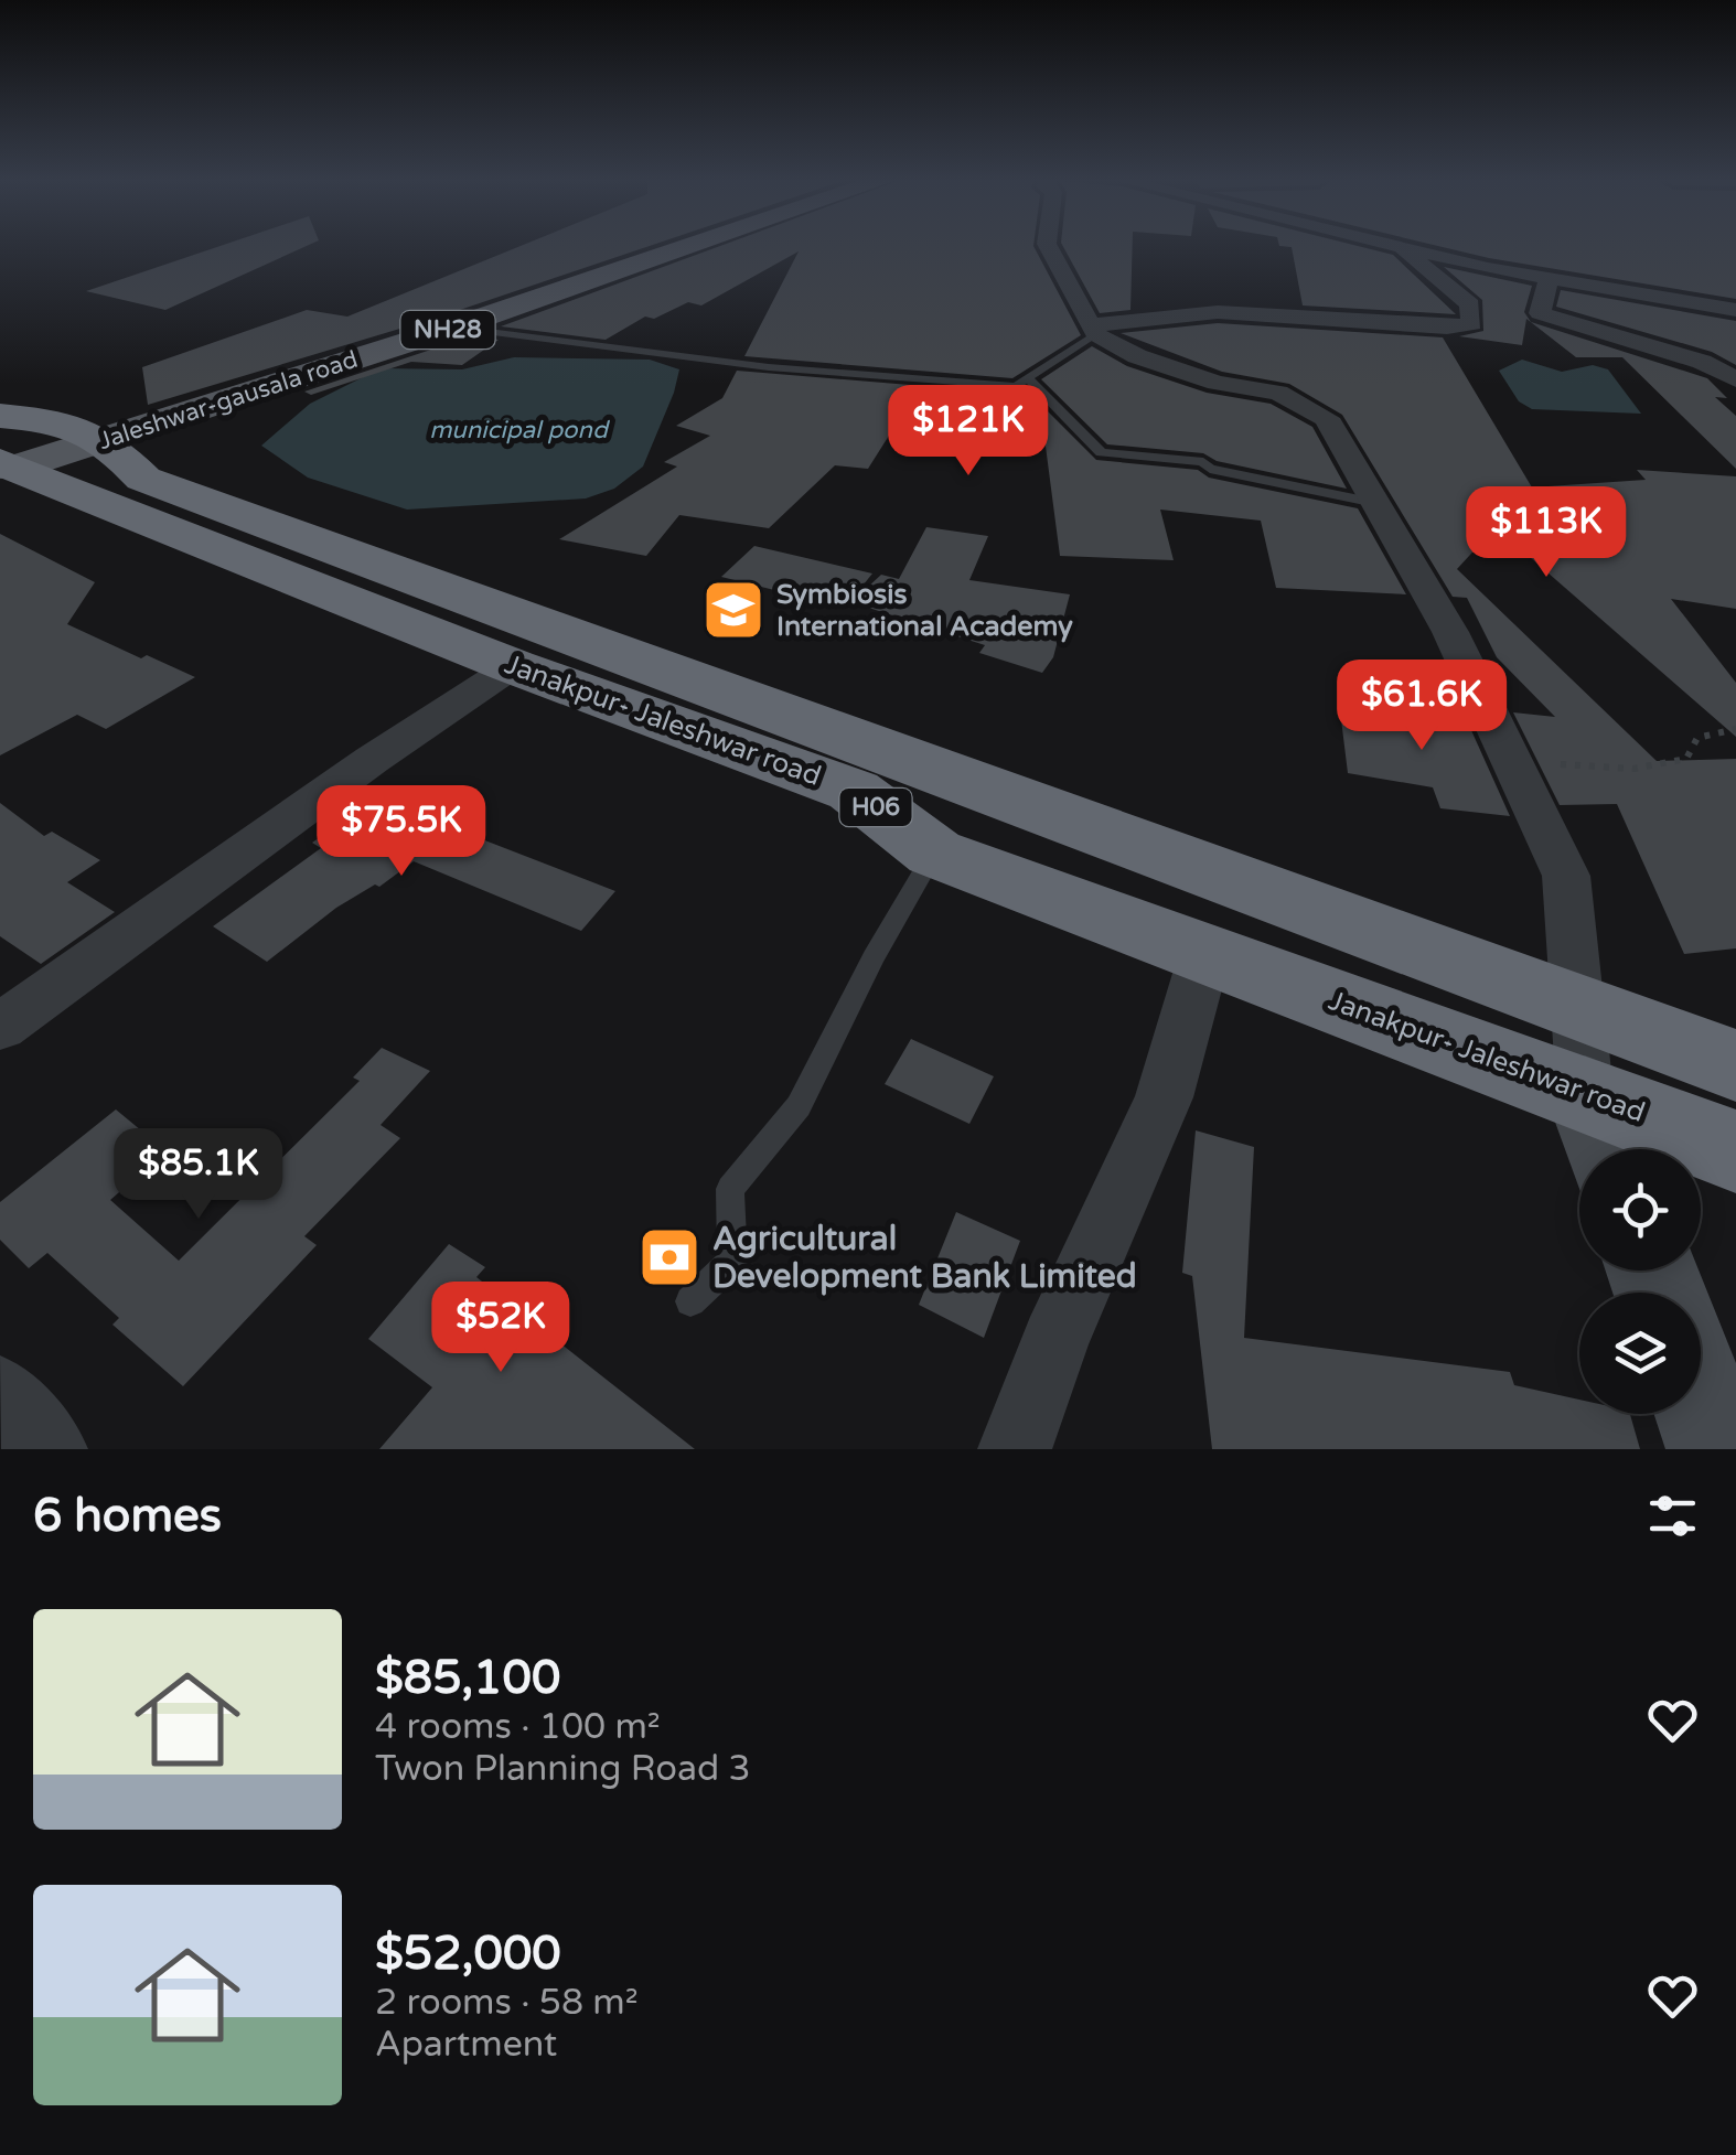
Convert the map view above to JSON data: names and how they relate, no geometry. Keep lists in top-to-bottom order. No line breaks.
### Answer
{"streets":{"highway":["Janakpur- Jaleshwar road","H06"],"main road":["NH28","Jaleshwar-gausala road"]},"crossings":[["Jaleshwar-gausala road","Janakpur- Jaleshwar road"],["Jaleshwar-gausala road","H06"]],"water":["municipal pond"],"places":{"school or university":["Symbiosis International Academy"],"bank":["Agricultural Development Bank Limited"]},"page":{"price":["$121K","$113K","$61.6K","$75.5K","$85.1K","$52K"],"heading":"6 homes","list":[{"name":"$85,100","note":"4 rooms · 100 m² · Twon Planning Road 3"},{"name":"$52,000","note":"2 rooms · 58 m² · Apartment"}]}}
